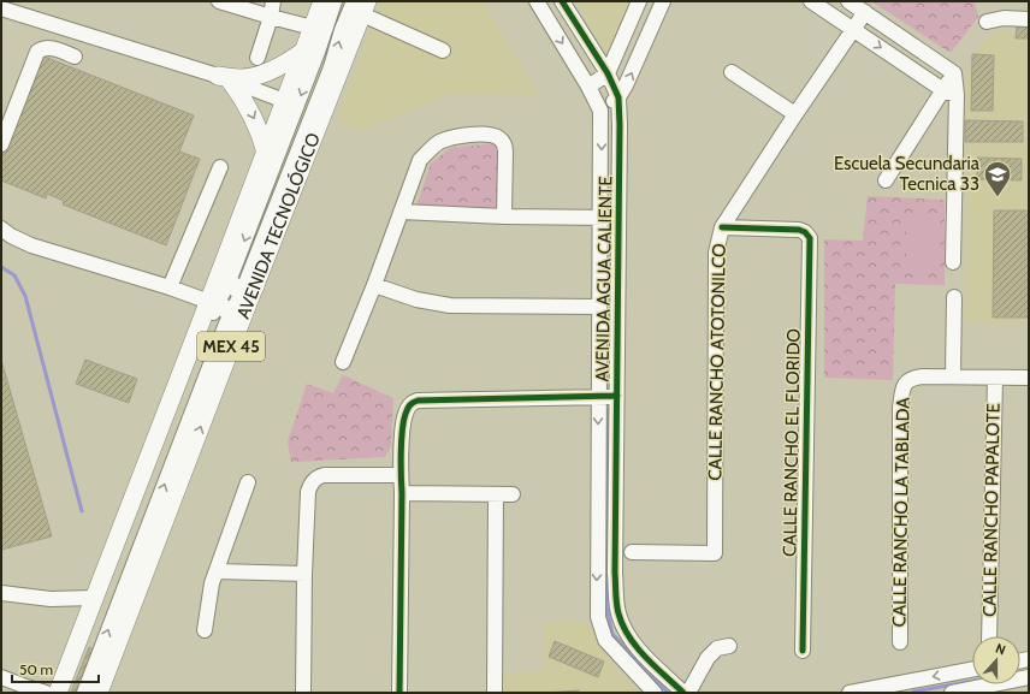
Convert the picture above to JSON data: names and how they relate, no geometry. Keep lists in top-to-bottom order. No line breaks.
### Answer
{"streets":{"main road":["AVENIDA TECNOLÓGICO","MEX 45"],"street":["AVENIDA AGUA CALIENTE","CALLE RANCHO ATOTONILCO","CALLE RANCHO EL FLORIDO","CALLE RANCHO PAPALOTE","CALLE RANCHO LA TABLADA"]},"crossings":[["CALLE RANCHO ATOTONILCO","CALLE RANCHO EL FLORIDO"]],"places":{"school or university":["Escuela Secundaria Tecnica 33"]},"scale_bar":"50 m","north":"top"}
